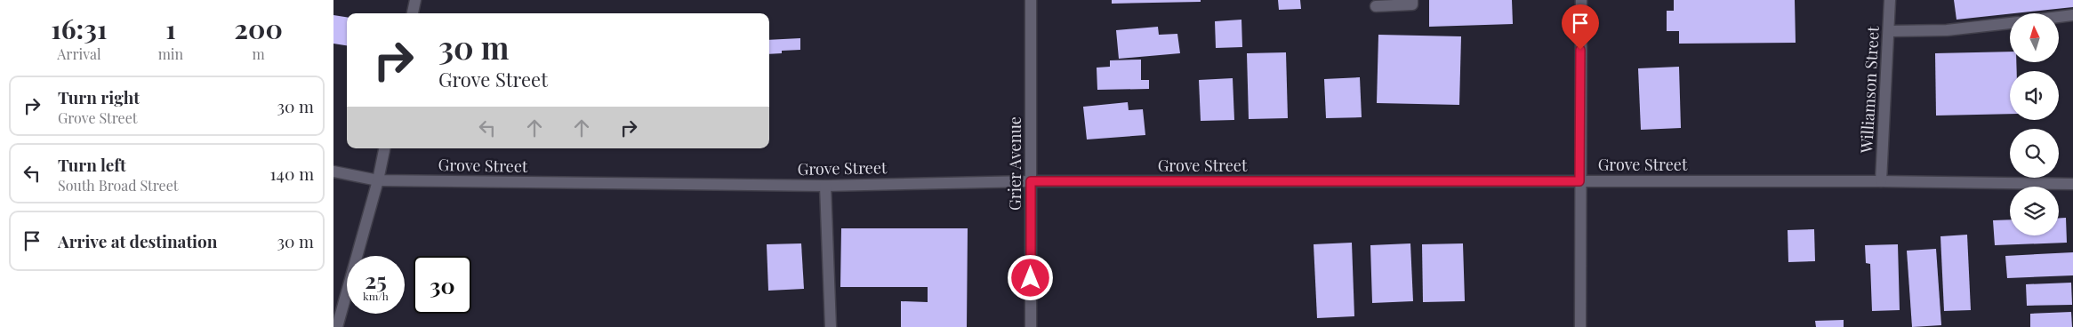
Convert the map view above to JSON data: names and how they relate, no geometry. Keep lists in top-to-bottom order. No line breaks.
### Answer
{"streets":{"street":["Williamson Street","Grier Avenue","Grove Street"]},"crossings":[["Williamson Street","Grove Street"],["Grier Avenue","Grove Street"]],"north":"top","page":{"eta":["16:31","Arrival","1","min","200","m"],"turn":["30 m","Grove Street"],"list":[{"name":"Turn right","note":"Grove Street","value":"30 m"},{"name":"Turn left","note":"South Broad Street","value":"140 m"},{"name":"Arrive at destination","value":"30 m"}],"speed":"25 km/h","limit":"30"}}
